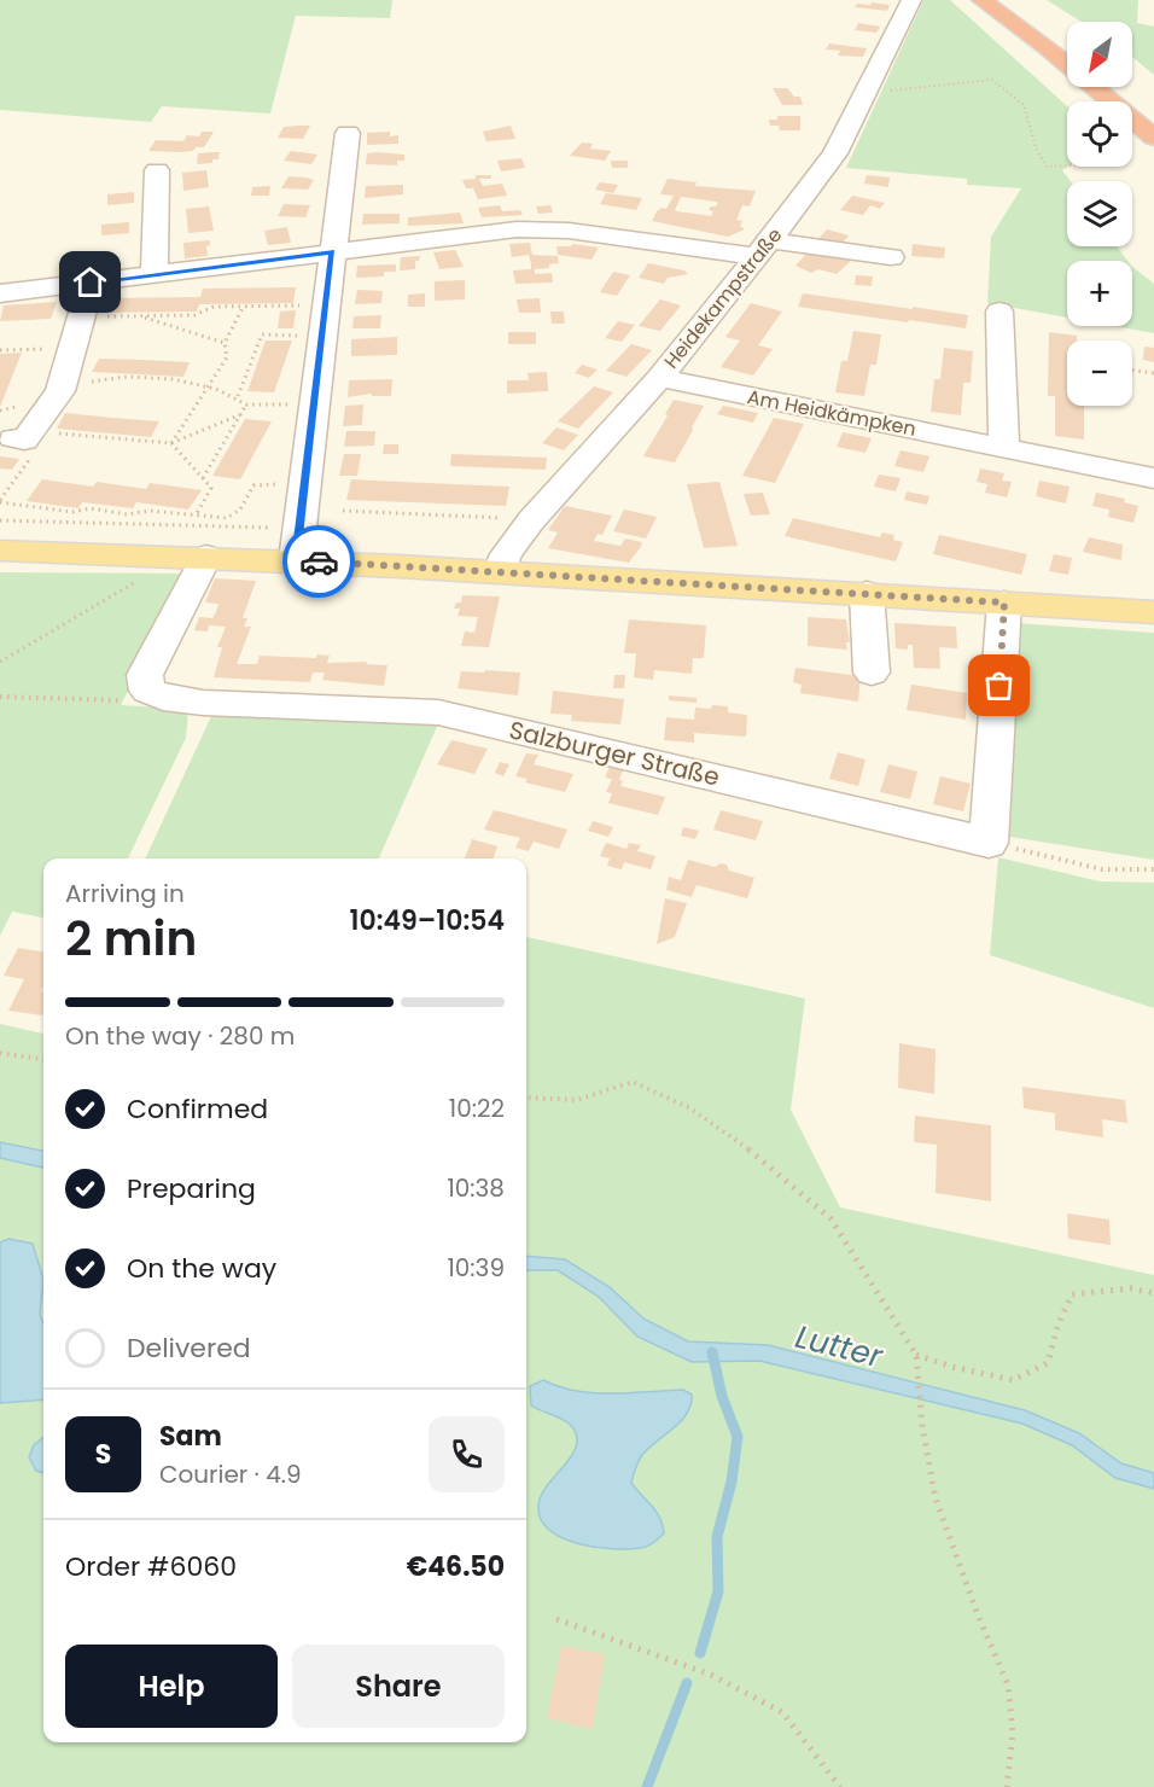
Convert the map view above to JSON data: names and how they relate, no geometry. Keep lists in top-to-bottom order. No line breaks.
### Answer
{"streets":{"street":["Heidekampstraße","Am Heidkämpken","Salzburger Straße"]},"crossings":[["Heidekampstraße","Am Heidkämpken"]],"water":["Lutter"],"north":"bottom left","page":{"map_buttons":["+","−"],"heading":["2 min","Arriving in","10:49–10:54"],"panel":["Sam","Courier · 4.9","Order #6060","€46.50"],"bar":"On the way · 280 m","list":[["Confirmed","10:22"],["Preparing","10:38"],["On the way","10:39"],"Delivered"],"round":"S","buttons":["Help","Share"]}}
